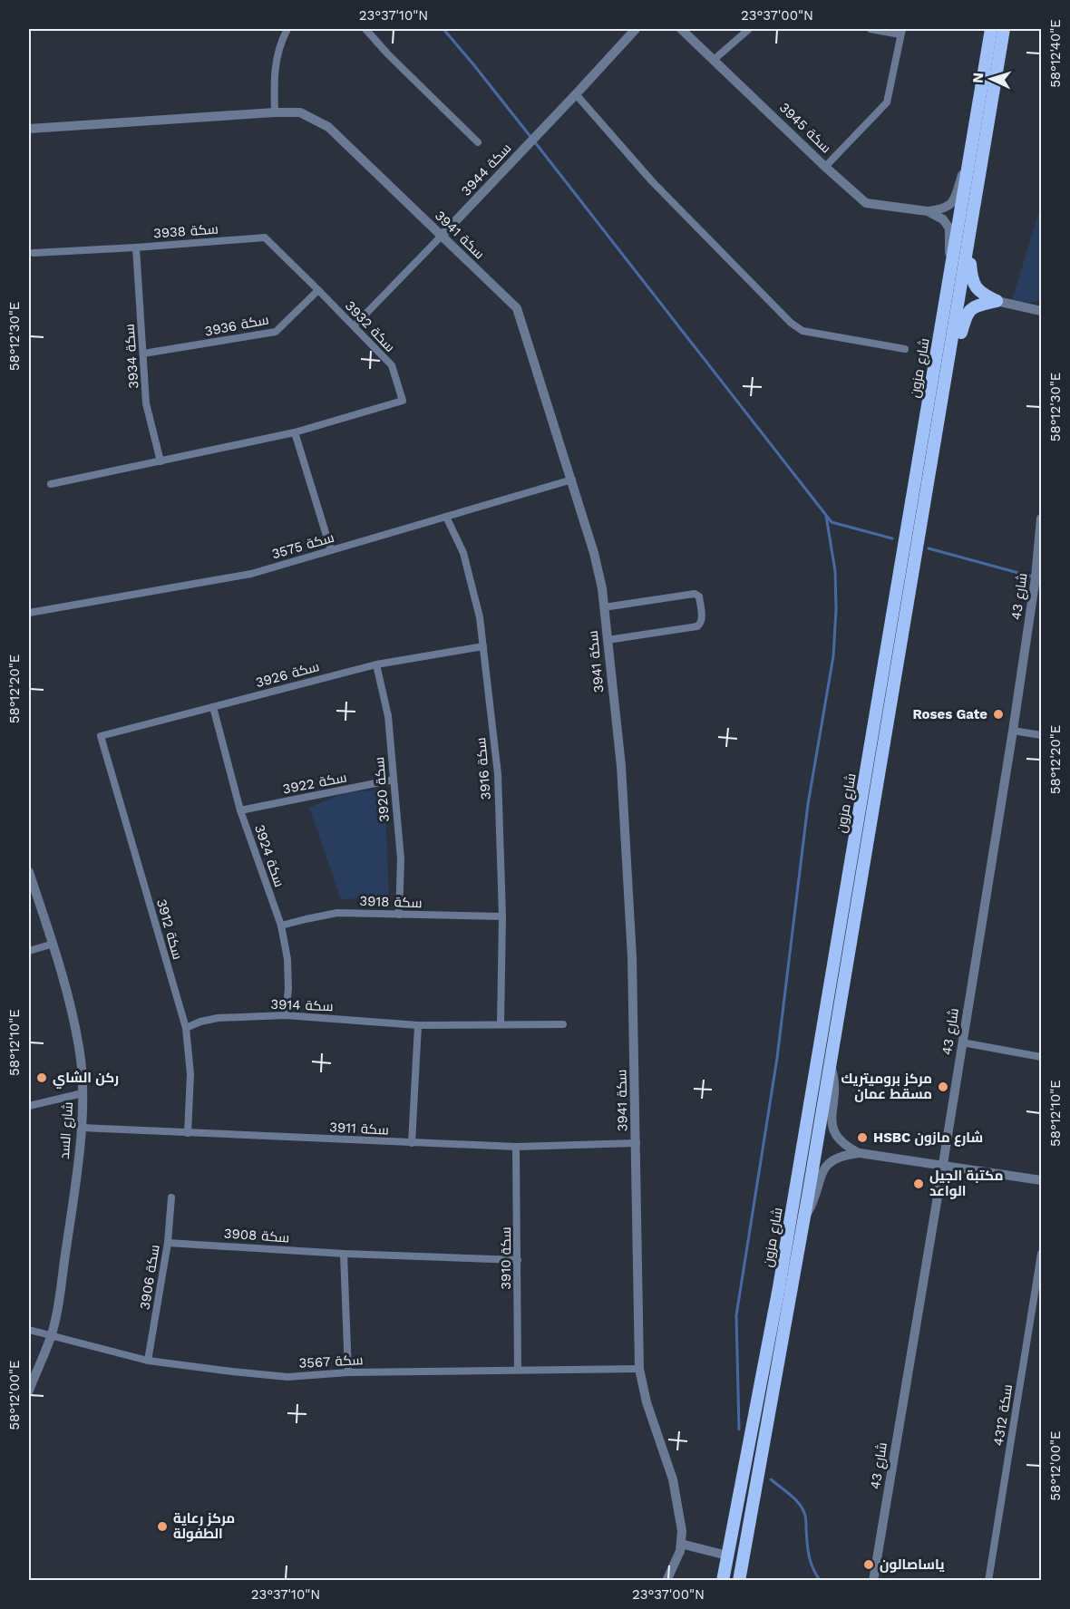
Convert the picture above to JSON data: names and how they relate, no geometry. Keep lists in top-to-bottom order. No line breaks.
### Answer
{"streets":{"main road":["شارع مزون"],"street":["سكة 3945","سكة 3944","سكة 3938","سكة 3941","سكة 3936","سكة 3932","سكة 3934","سكة 3575","شارع 43","سكة 3926","سكة 3916","سكة 3922","سكة 3920","سكة 3924","سكة 3918","سكة 3912","سكة 3914","سكة 3911","شارع السد","سكة 3908","سكة 3910","سكة 3906","سكة 3567","سكة 4312"]},"crossings":[["سكة 3944","سكة 3941"],["سكة 3944","سكة 3932"],["سكة 3938","سكة 3936"],["سكة 3938","سكة 3932"],["سكة 3938","سكة 3934"],["سكة 3941","سكة 3575"],["سكة 3941","سكة 3911"],["سكة 3941","سكة 3567"],["سكة 3936","سكة 3932"],["سكة 3936","سكة 3934"],["سكة 3932","سكة 3934"],["سكة 3575","سكة 3916"],["سكة 3926","سكة 3916"],["سكة 3926","سكة 3920"],["سكة 3926","سكة 3924"],["سكة 3926","سكة 3912"],["سكة 3916","سكة 3918"],["سكة 3916","سكة 3914"],["سكة 3922","سكة 3920"],["سكة 3922","سكة 3924"],["سكة 3920","سكة 3918"],["سكة 3924","سكة 3918"],["سكة 3924","سكة 3914"],["سكة 3912","سكة 3914"],["سكة 3912","سكة 3911"],["سكة 3911","شارع السد"],["سكة 3911","سكة 3910"],["شارع السد","سكة 3567"],["سكة 3908","سكة 3910"],["سكة 3908","سكة 3906"],["سكة 3910","سكة 3567"],["سكة 3906","سكة 3567"]],"places":["Roses Gate","ركن الشاي","مركز بروميتريك مسقط عمان","HSBC شارع مازون","مكتبة الجيل الواعد","مركز رعاية الطفولة","ياساصالون"],"north":"left","coordinates":["23°37'10\"N","23°37'00\"N","58°12'40\"E","58°12'30\"E","58°12'20\"E","58°12'10\"E","58°12'00\"E"]}
